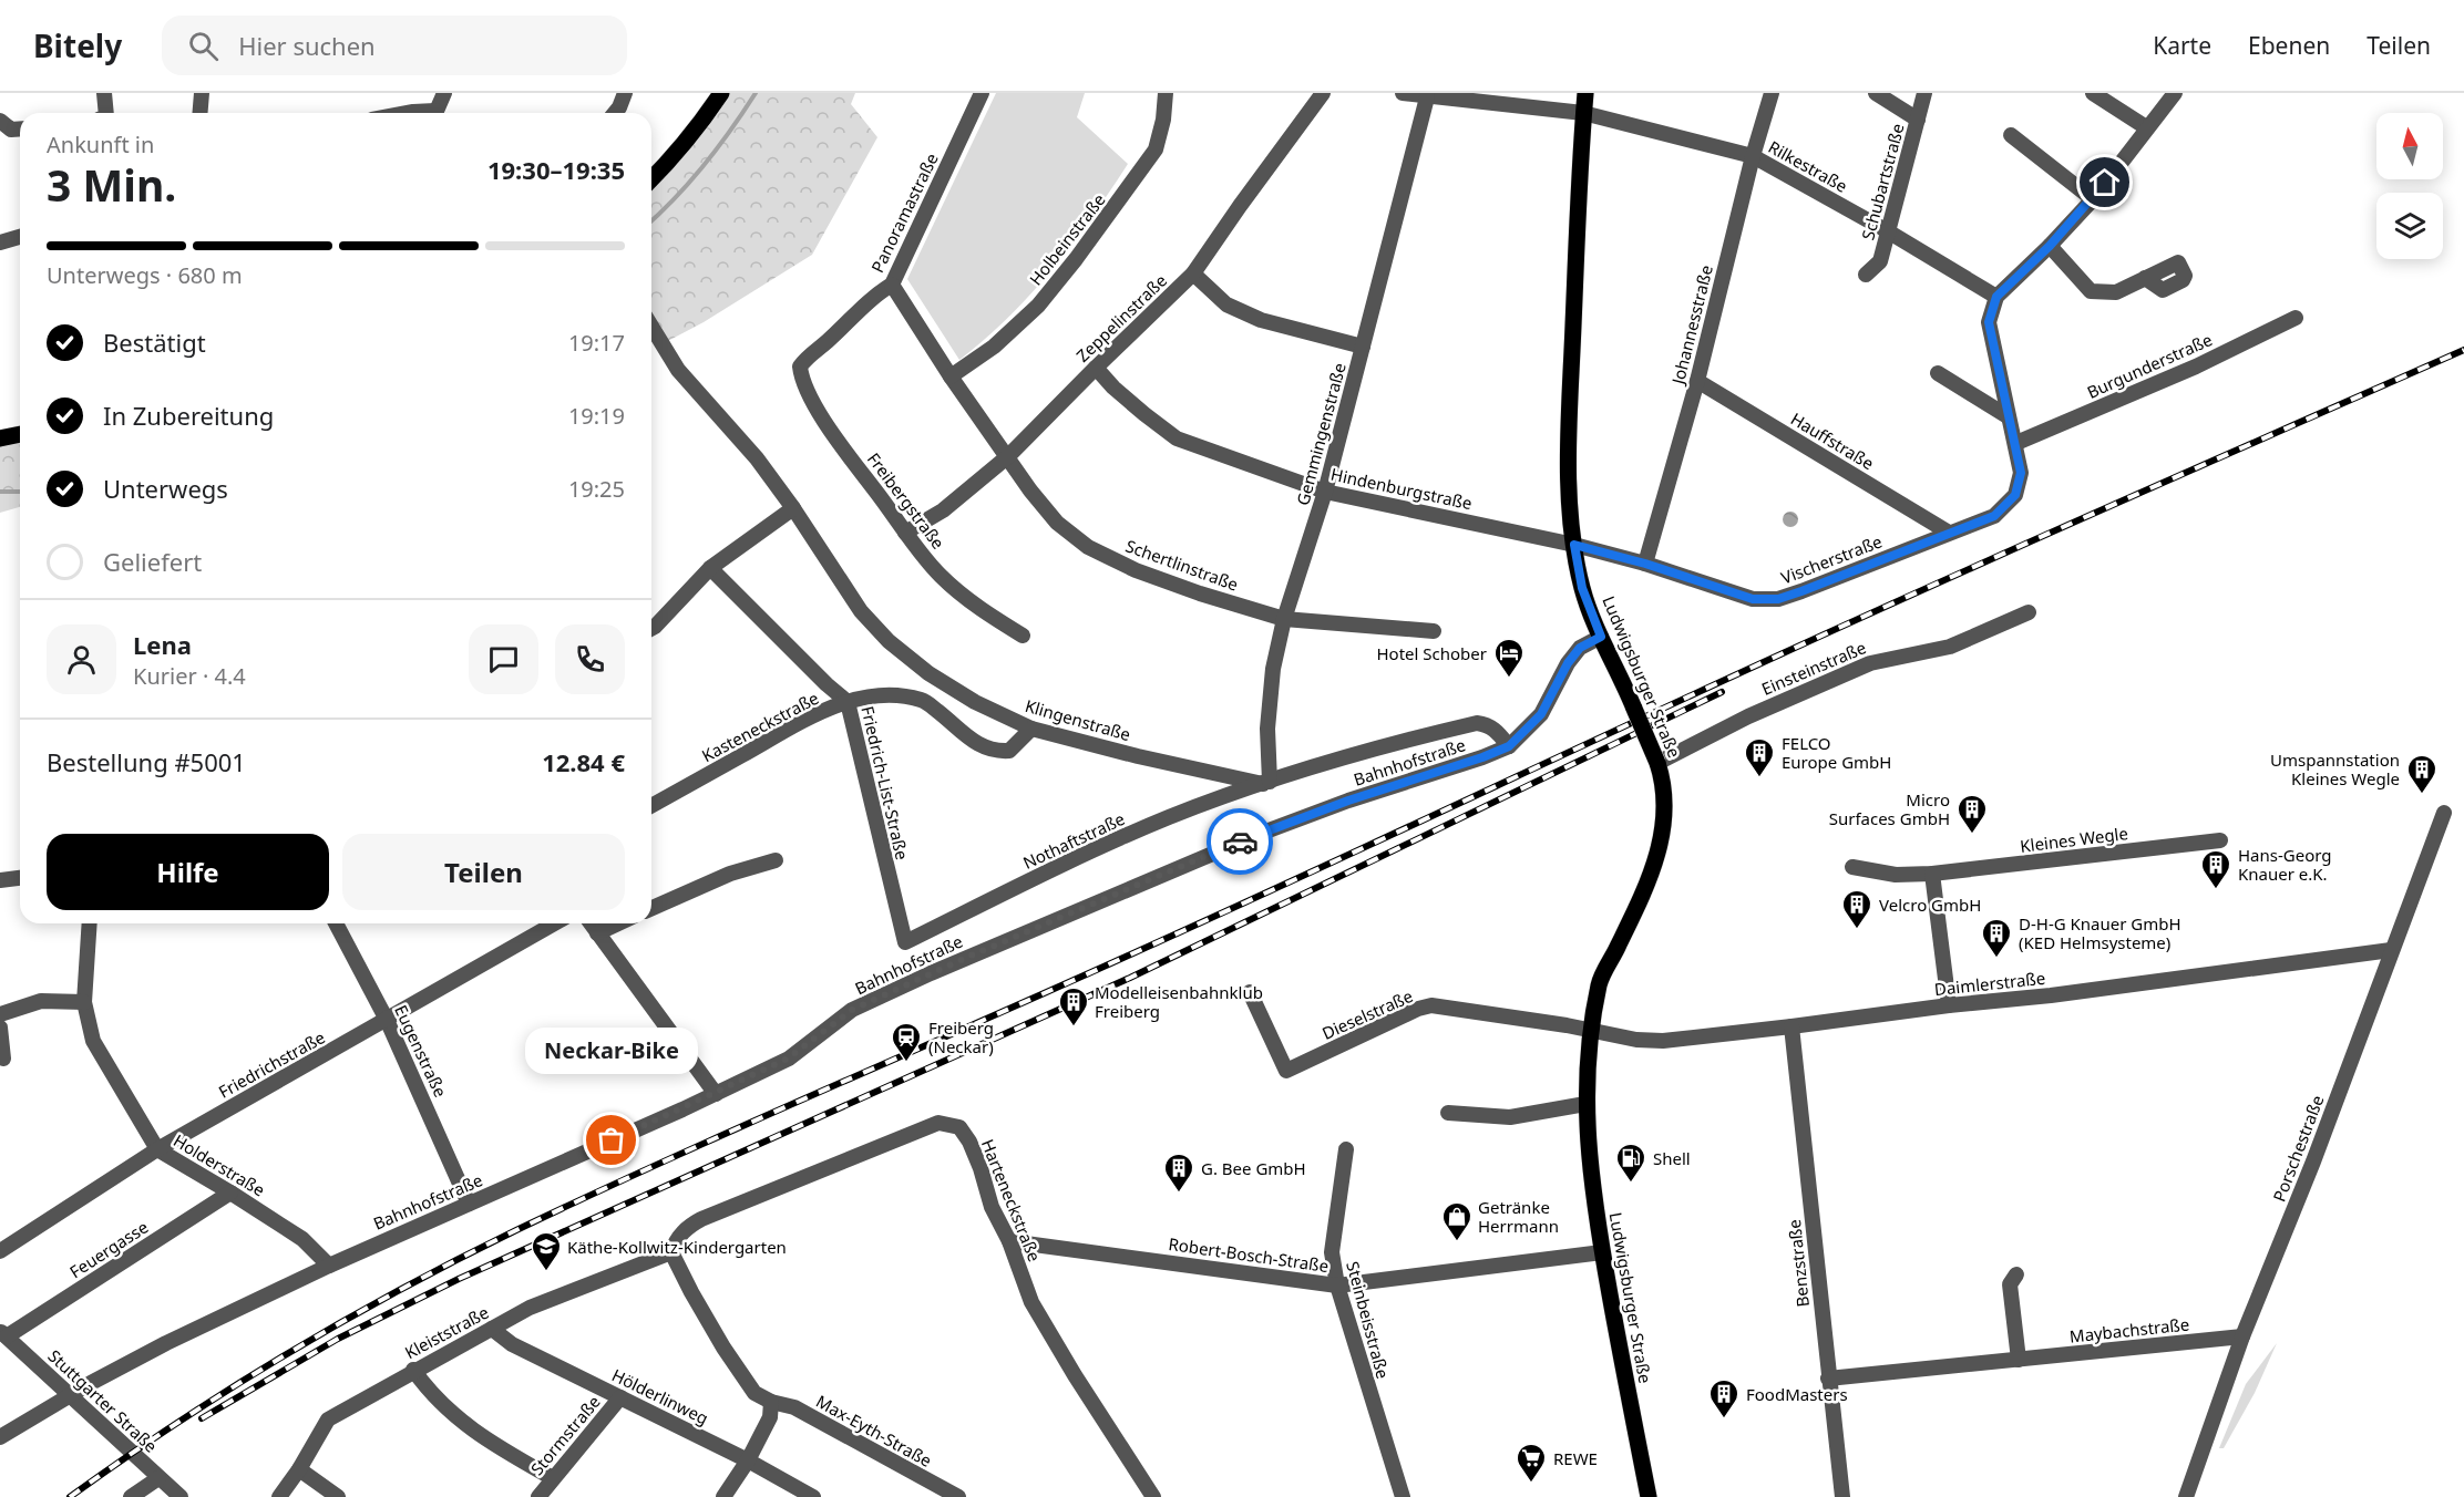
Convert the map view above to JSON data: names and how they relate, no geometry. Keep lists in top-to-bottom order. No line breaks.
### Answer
{"streets":{"main road":["Ludwigsburger Straße"],"street":["Rilkestraße","Schubartstraße","Panoramastraße","Holbeinstraße","Zeppelinstraße","Johannesstraße","Burgunderstraße","Gemmingenstraße","Hauffstraße","Hindenburgstraße","Freibergstraße","Vischerstraße","Schertlinstraße","Einsteinstraße","Klingenstraße","Kasteneckstraße","Bahnhofstraße","Friedrich-List-Straße","Kleines Wegle","Nothaftstraße","Daimlerstraße","Dieselstraße","Eugenstraße","Friedrichstraße","Porschestraße","Holderstraße","Harteneckstraße","Feuergasse","Robert-Bosch-Straße","Benzstraße","Steinbeisstraße","Maybachstraße","Kleiststraße","Hölderlinweg","Stuttgarter Straße","Max-Eyth-Straße","Stormstraße"]},"crossings":[["Rilkestraße","Schubartstraße"],["Rilkestraße","Johannesstraße"],["Rilkestraße","Gemmingenstraße"],["Rilkestraße","Ludwigsburger Straße"],["Panoramastraße","Freibergstraße"],["Panoramastraße","Schertlinstraße"],["Holbeinstraße","Schertlinstraße"],["Zeppelinstraße","Hindenburgstraße"],["Zeppelinstraße","Freibergstraße"],["Zeppelinstraße","Schertlinstraße"],["Johannesstraße","Hauffstraße"],["Johannesstraße","Vischerstraße"],["Burgunderstraße","Vischerstraße"],["Gemmingenstraße","Hindenburgstraße"],["Gemmingenstraße","Schertlinstraße"],["Gemmingenstraße","Klingenstraße"],["Gemmingenstraße","Nothaftstraße"],["Hauffstraße","Vischerstraße"],["Hindenburgstraße","Vischerstraße"],["Hindenburgstraße","Ludwigsburger Straße"],["Vischerstraße","Ludwigsburger Straße"],["Einsteinstraße","Ludwigsburger Straße"],["Ludwigsburger Straße","Bahnhofstraße"],["Ludwigsburger Straße","Daimlerstraße"],["Ludwigsburger Straße","Dieselstraße"],["Ludwigsburger Straße","Robert-Bosch-Straße"],["Klingenstraße","Kasteneckstraße"],["Klingenstraße","Nothaftstraße"],["Kasteneckstraße","Friedrich-List-Straße"],["Bahnhofstraße","Eugenstraße"],["Bahnhofstraße","Holderstraße"],["Bahnhofstraße","Stuttgarter Straße"],["Friedrich-List-Straße","Nothaftstraße"],["Daimlerstraße","Dieselstraße"],["Daimlerstraße","Porschestraße"],["Daimlerstraße","Benzstraße"],["Eugenstraße","Friedrichstraße"],["Friedrichstraße","Holderstraße"],["Porschestraße","Maybachstraße"],["Holderstraße","Feuergasse"],["Harteneckstraße","Robert-Bosch-Straße"],["Harteneckstraße","Kleiststraße"],["Harteneckstraße","Max-Eyth-Straße"],["Feuergasse","Stuttgarter Straße"],["Robert-Bosch-Straße","Steinbeisstraße"],["Benzstraße","Maybachstraße"],["Kleiststraße","Hölderlinweg"],["Kleiststraße","Max-Eyth-Straße"],["Hölderlinweg","Stormstraße"]],"places":{"hotel":["Hotel Schober"],"building":["FELCO Europe GmbH","Umspannstation Kleines Wegle","Micro Surfaces GmbH","Hans-Georg Knauer e.K.","Velcro GmbH","D-H-G Knauer GmbH (KED Helmsysteme)","Modelleisenbahnklub Freiberg","G. Bee GmbH","FoodMasters"],"station":["Freiberg (Neckar)"],"other":["Neckar-Bike"],"fuel station":["Shell"],"shop":["Getränke Herrmann"],"school or university":["Käthe-Kollwitz-Kindergarten"],"supermarket":["REWE"]},"north":"top","page":{"header":"Bitely","search":"Hier suchen","nav":["Karte","Ebenen","Teilen"],"heading":["3 Min.","Ankunft in","19:30–19:35"],"panel":["Lena","Kurier · 4.4","Bestellung #5001","12.84 €"],"bar":"Unterwegs · 680 m","list":[["Bestätigt","19:17"],["In Zubereitung","19:19"],["Unterwegs","19:25"],"Geliefert"],"buttons":["Hilfe","Teilen"],"bubble":"Neckar-Bike"}}
